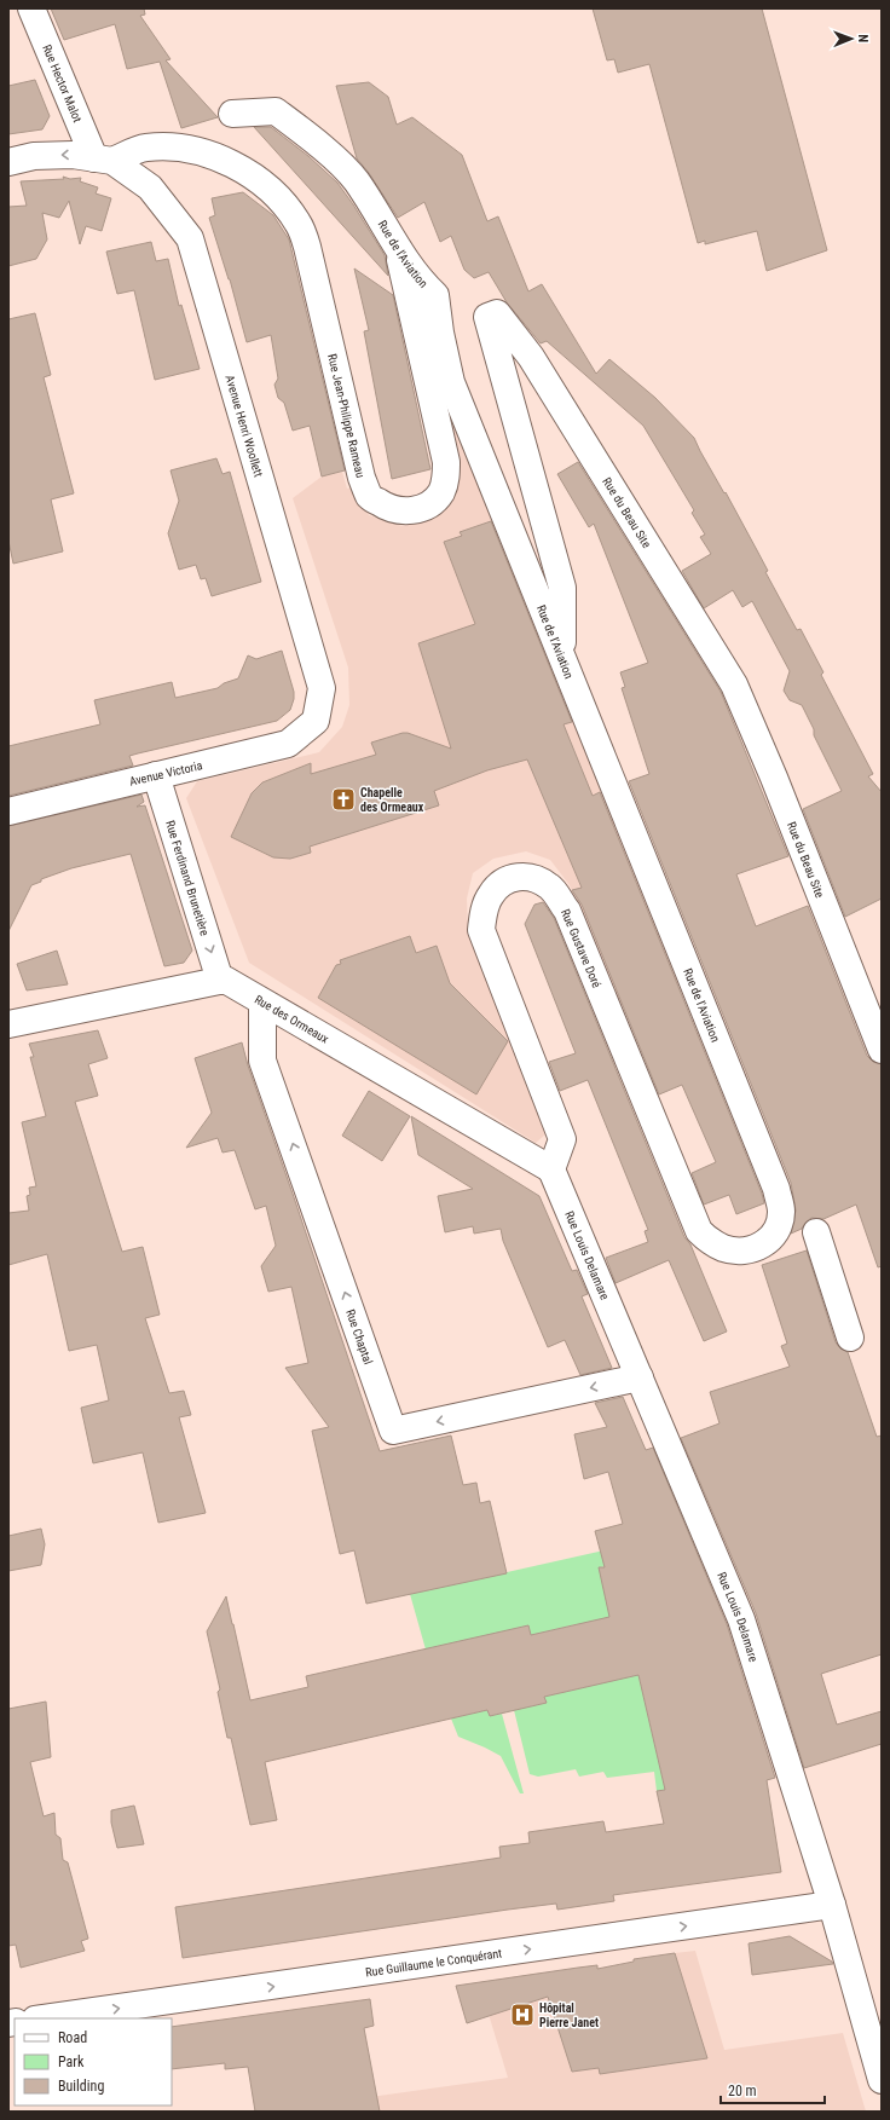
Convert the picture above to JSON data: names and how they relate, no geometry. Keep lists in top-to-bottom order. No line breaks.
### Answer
{"streets":{"street":["Rue Hector Malot","Rue de l'Aviation","Rue Jean-Philippe Rameau","Avenue Henri Woollett","Rue du Beau Site","Avenue Victoria","Rue Ferdinand Brunetière","Rue Gustave Doré","Rue des Ormeaux","Rue Louis Delamare","Rue Chaptal","Rue Guillaume le Conquérant"]},"crossings":[["Rue Hector Malot","Rue Jean-Philippe Rameau"],["Rue Hector Malot","Avenue Henri Woollett"],["Rue de l'Aviation","Rue Jean-Philippe Rameau"],["Rue de l'Aviation","Rue du Beau Site"],["Rue de l'Aviation","Rue Gustave Doré"],["Rue Jean-Philippe Rameau","Avenue Henri Woollett"],["Avenue Henri Woollett","Avenue Victoria"],["Avenue Victoria","Rue Ferdinand Brunetière"],["Rue Ferdinand Brunetière","Rue des Ormeaux"],["Rue Gustave Doré","Rue des Ormeaux"],["Rue Gustave Doré","Rue Louis Delamare"],["Rue des Ormeaux","Rue Louis Delamare"],["Rue des Ormeaux","Rue Chaptal"],["Rue Louis Delamare","Rue Chaptal"],["Rue Louis Delamare","Rue Guillaume le Conquérant"]],"one_way":["Rue Ferdinand Brunetière","Rue Guillaume le Conquérant"],"places":{"church":["Chapelle des Ormeaux"],"hospital":["Hôpital Pierre Janet"]},"legend":["Road","Park","Building"],"scale_bar":"20 m","north":"right"}
